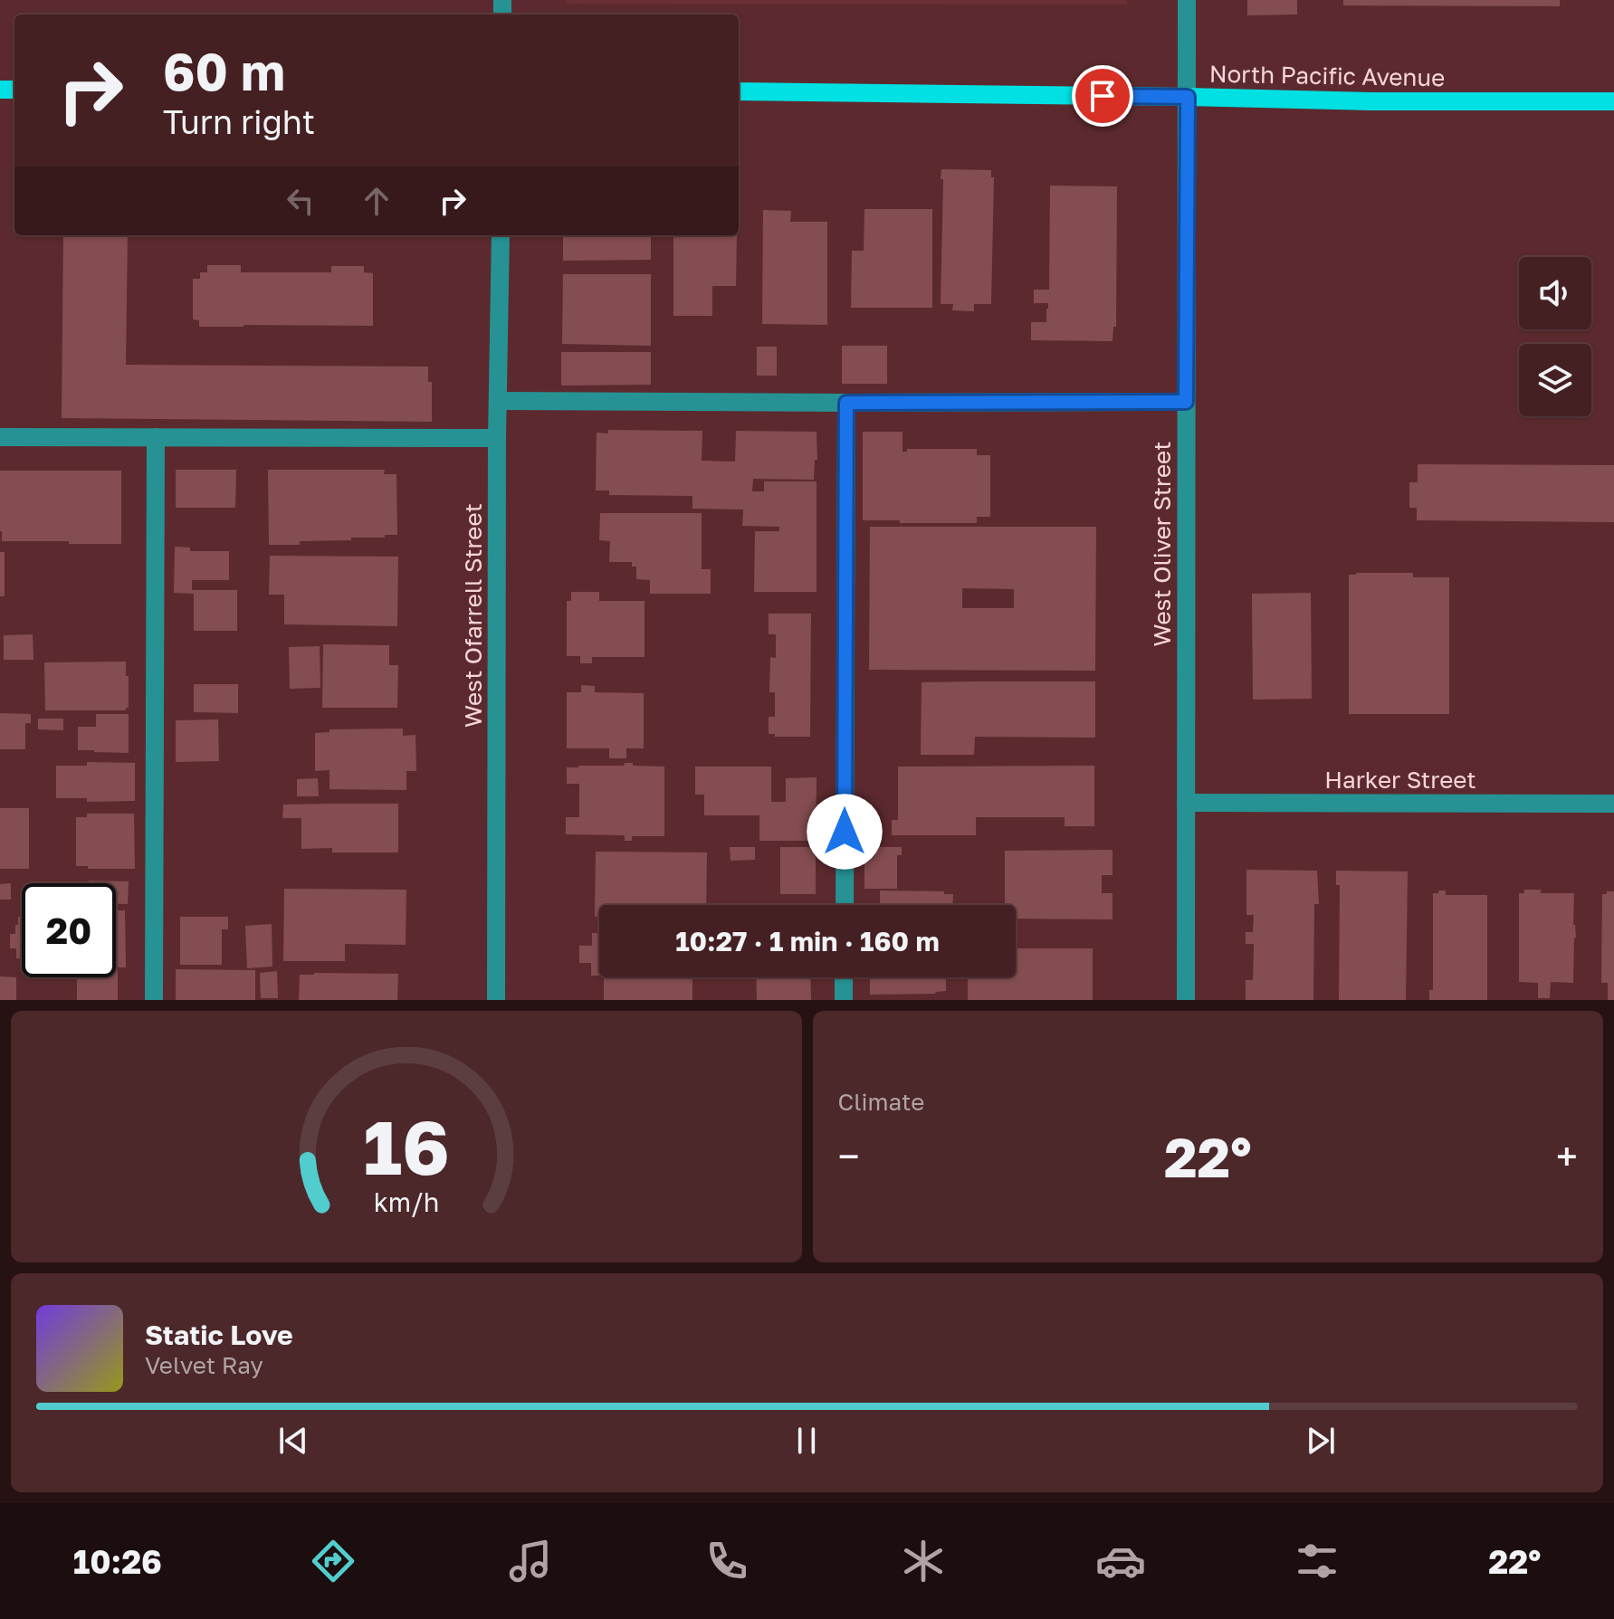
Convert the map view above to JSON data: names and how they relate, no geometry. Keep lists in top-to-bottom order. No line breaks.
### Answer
{"streets":{"main road":["North Pacific Avenue"],"street":["West Oliver Street","West Ofarrell Street","Harker Street"]},"crossings":[["North Pacific Avenue","West Oliver Street"],["West Oliver Street","Harker Street"]],"page":{"turn":["60 m","Turn right"],"limit":"20","trip":"10:27 · 1 min · 160 m","tile":"Climate","heat":["−","22°","+"],"song":["Static Love","Velvet Ray"],"tabs":["10:26","22°"],"gauge":["16","km/h"]}}
